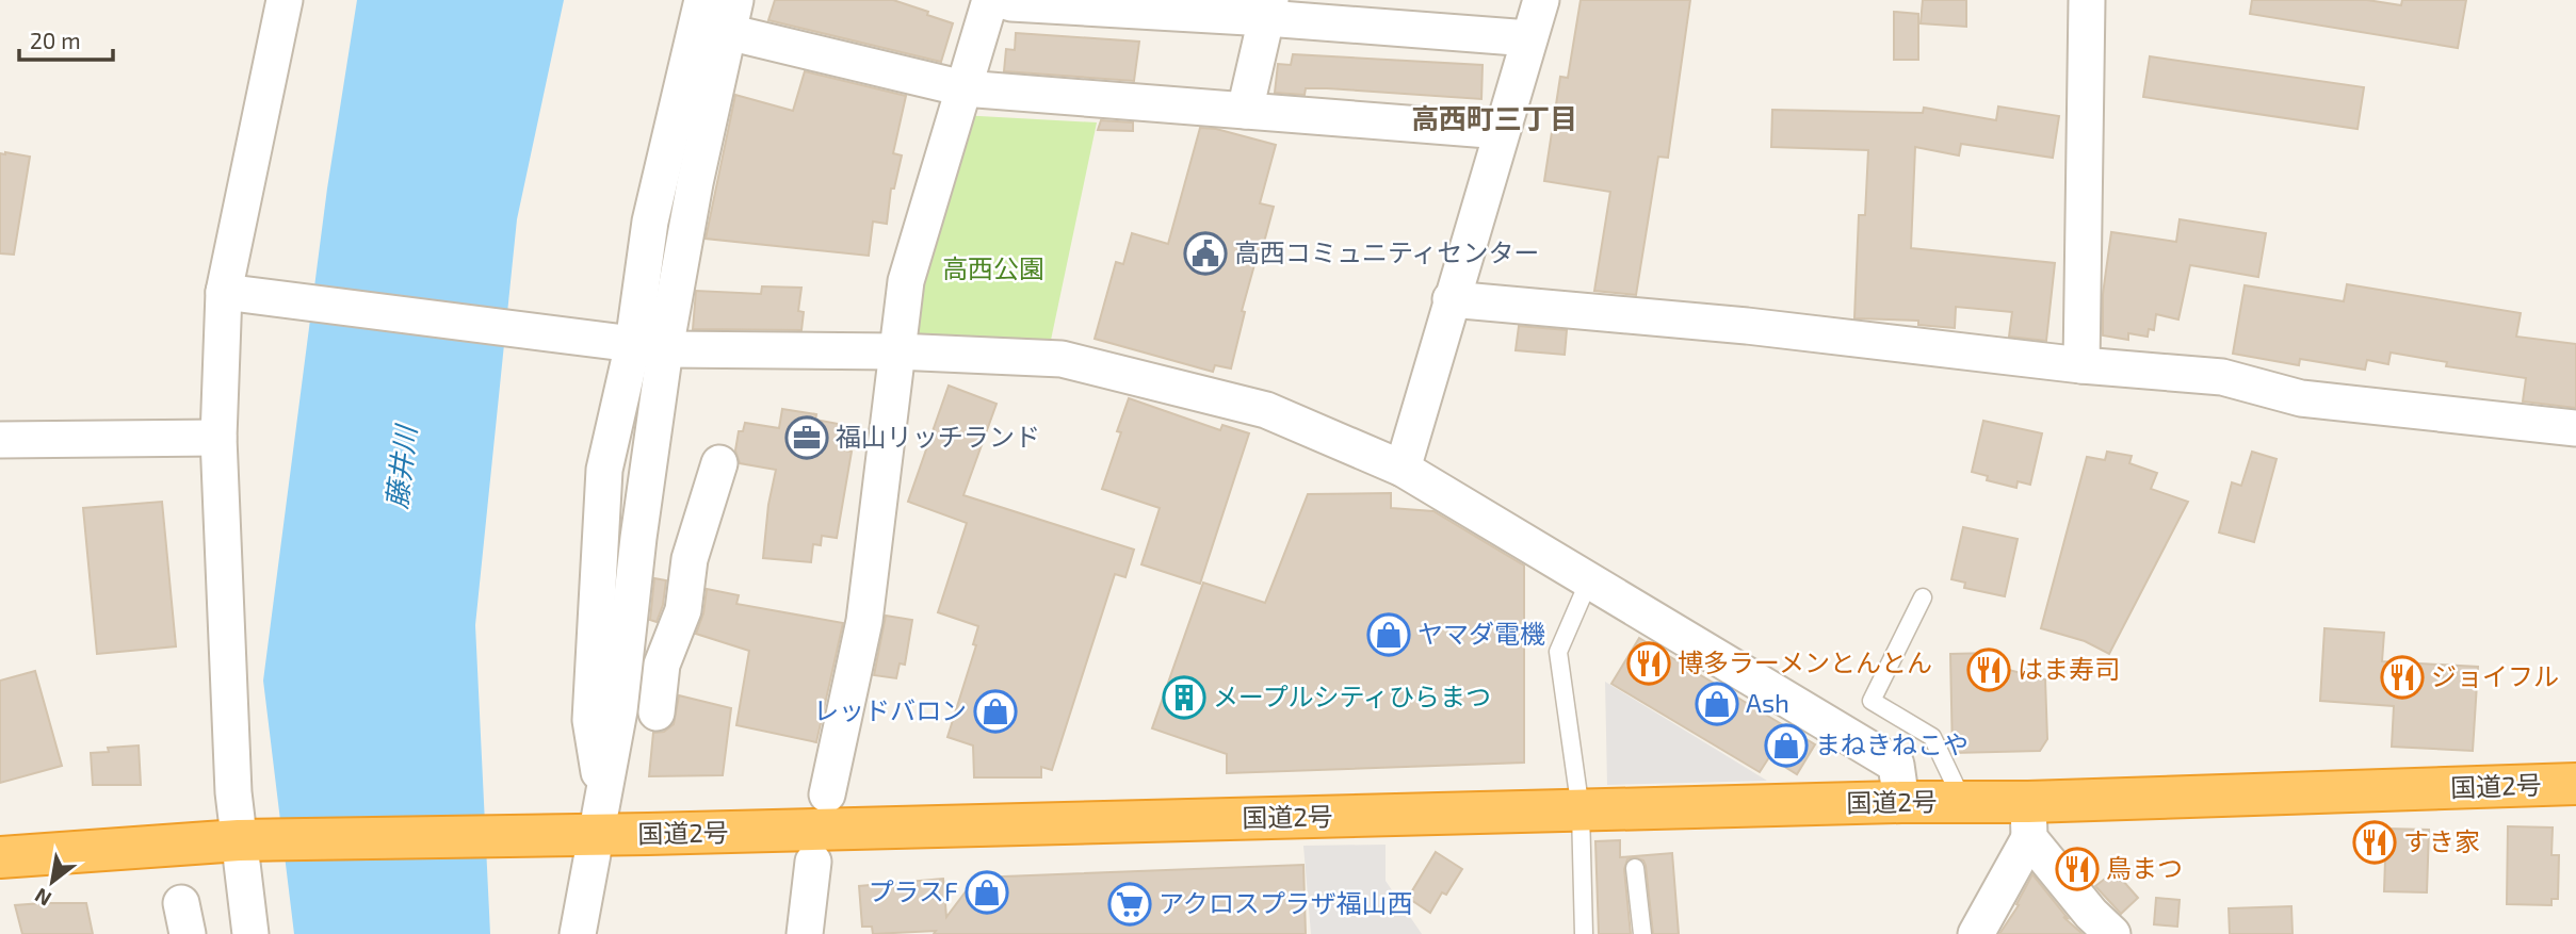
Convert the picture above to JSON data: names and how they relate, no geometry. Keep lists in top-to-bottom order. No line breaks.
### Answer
{"streets":{"highway":["国道2号"]},"districts":["高西町三丁目"],"water":["藤井川"],"parks":["高西公園"],"places":{"public building":["高西コミュニティセンター"],"office":["福山リッチランド"],"shop":["ヤマダ電機","Ash","レッドバロン","まねきねこや","プラスF"],"restaurant":["博多ラーメンとんとん","はま寿司","ジョイフル","すき家","鳥まつ"],"building":["メープルシティひらまつ"],"supermarket":["アクロスプラザ福山西"]},"scale_bar":"20 m","north":"bottom left"}
